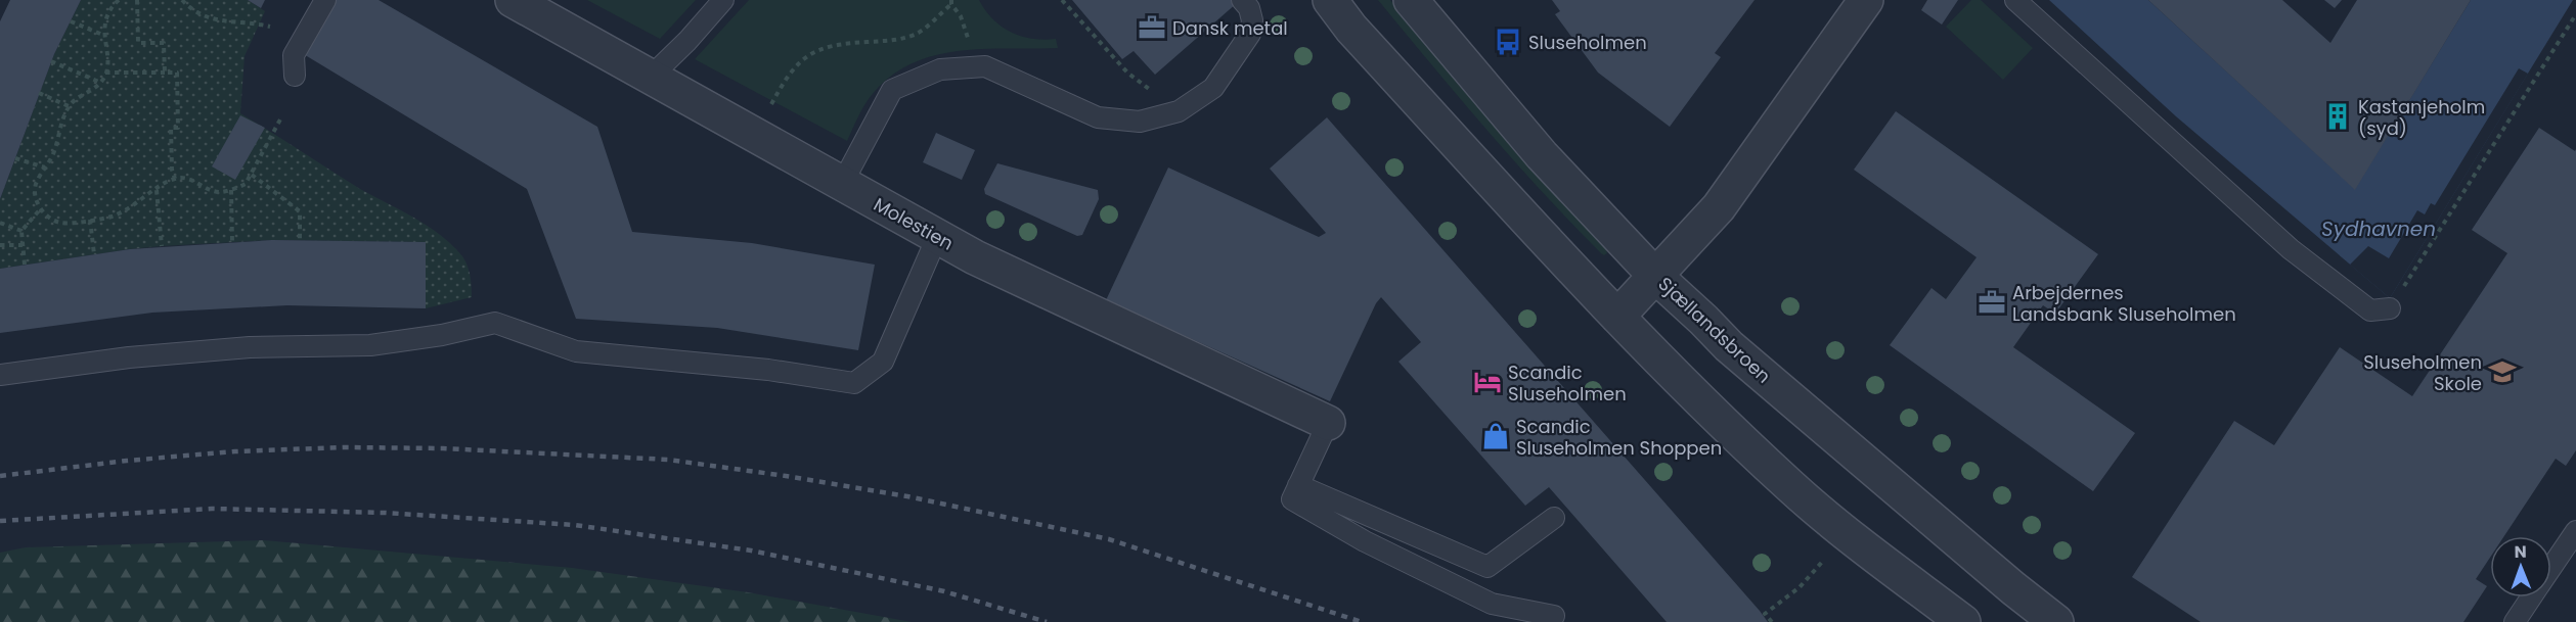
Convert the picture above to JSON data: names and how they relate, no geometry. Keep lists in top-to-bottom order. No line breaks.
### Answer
{"streets":{"street":["Molestien","Sjællandsbroen"]},"water":["Sydhavnen"],"places":{"office":["Dansk metal","Arbejdernes Landsbank Sluseholmen"],"bus stop":["Sluseholmen"],"building":["Kastanjeholm (syd)"],"school or university":["Sluseholmen Skole"],"hotel":["Scandic Sluseholmen"],"shop":["Scandic Sluseholmen Shoppen"]},"north":"top"}
